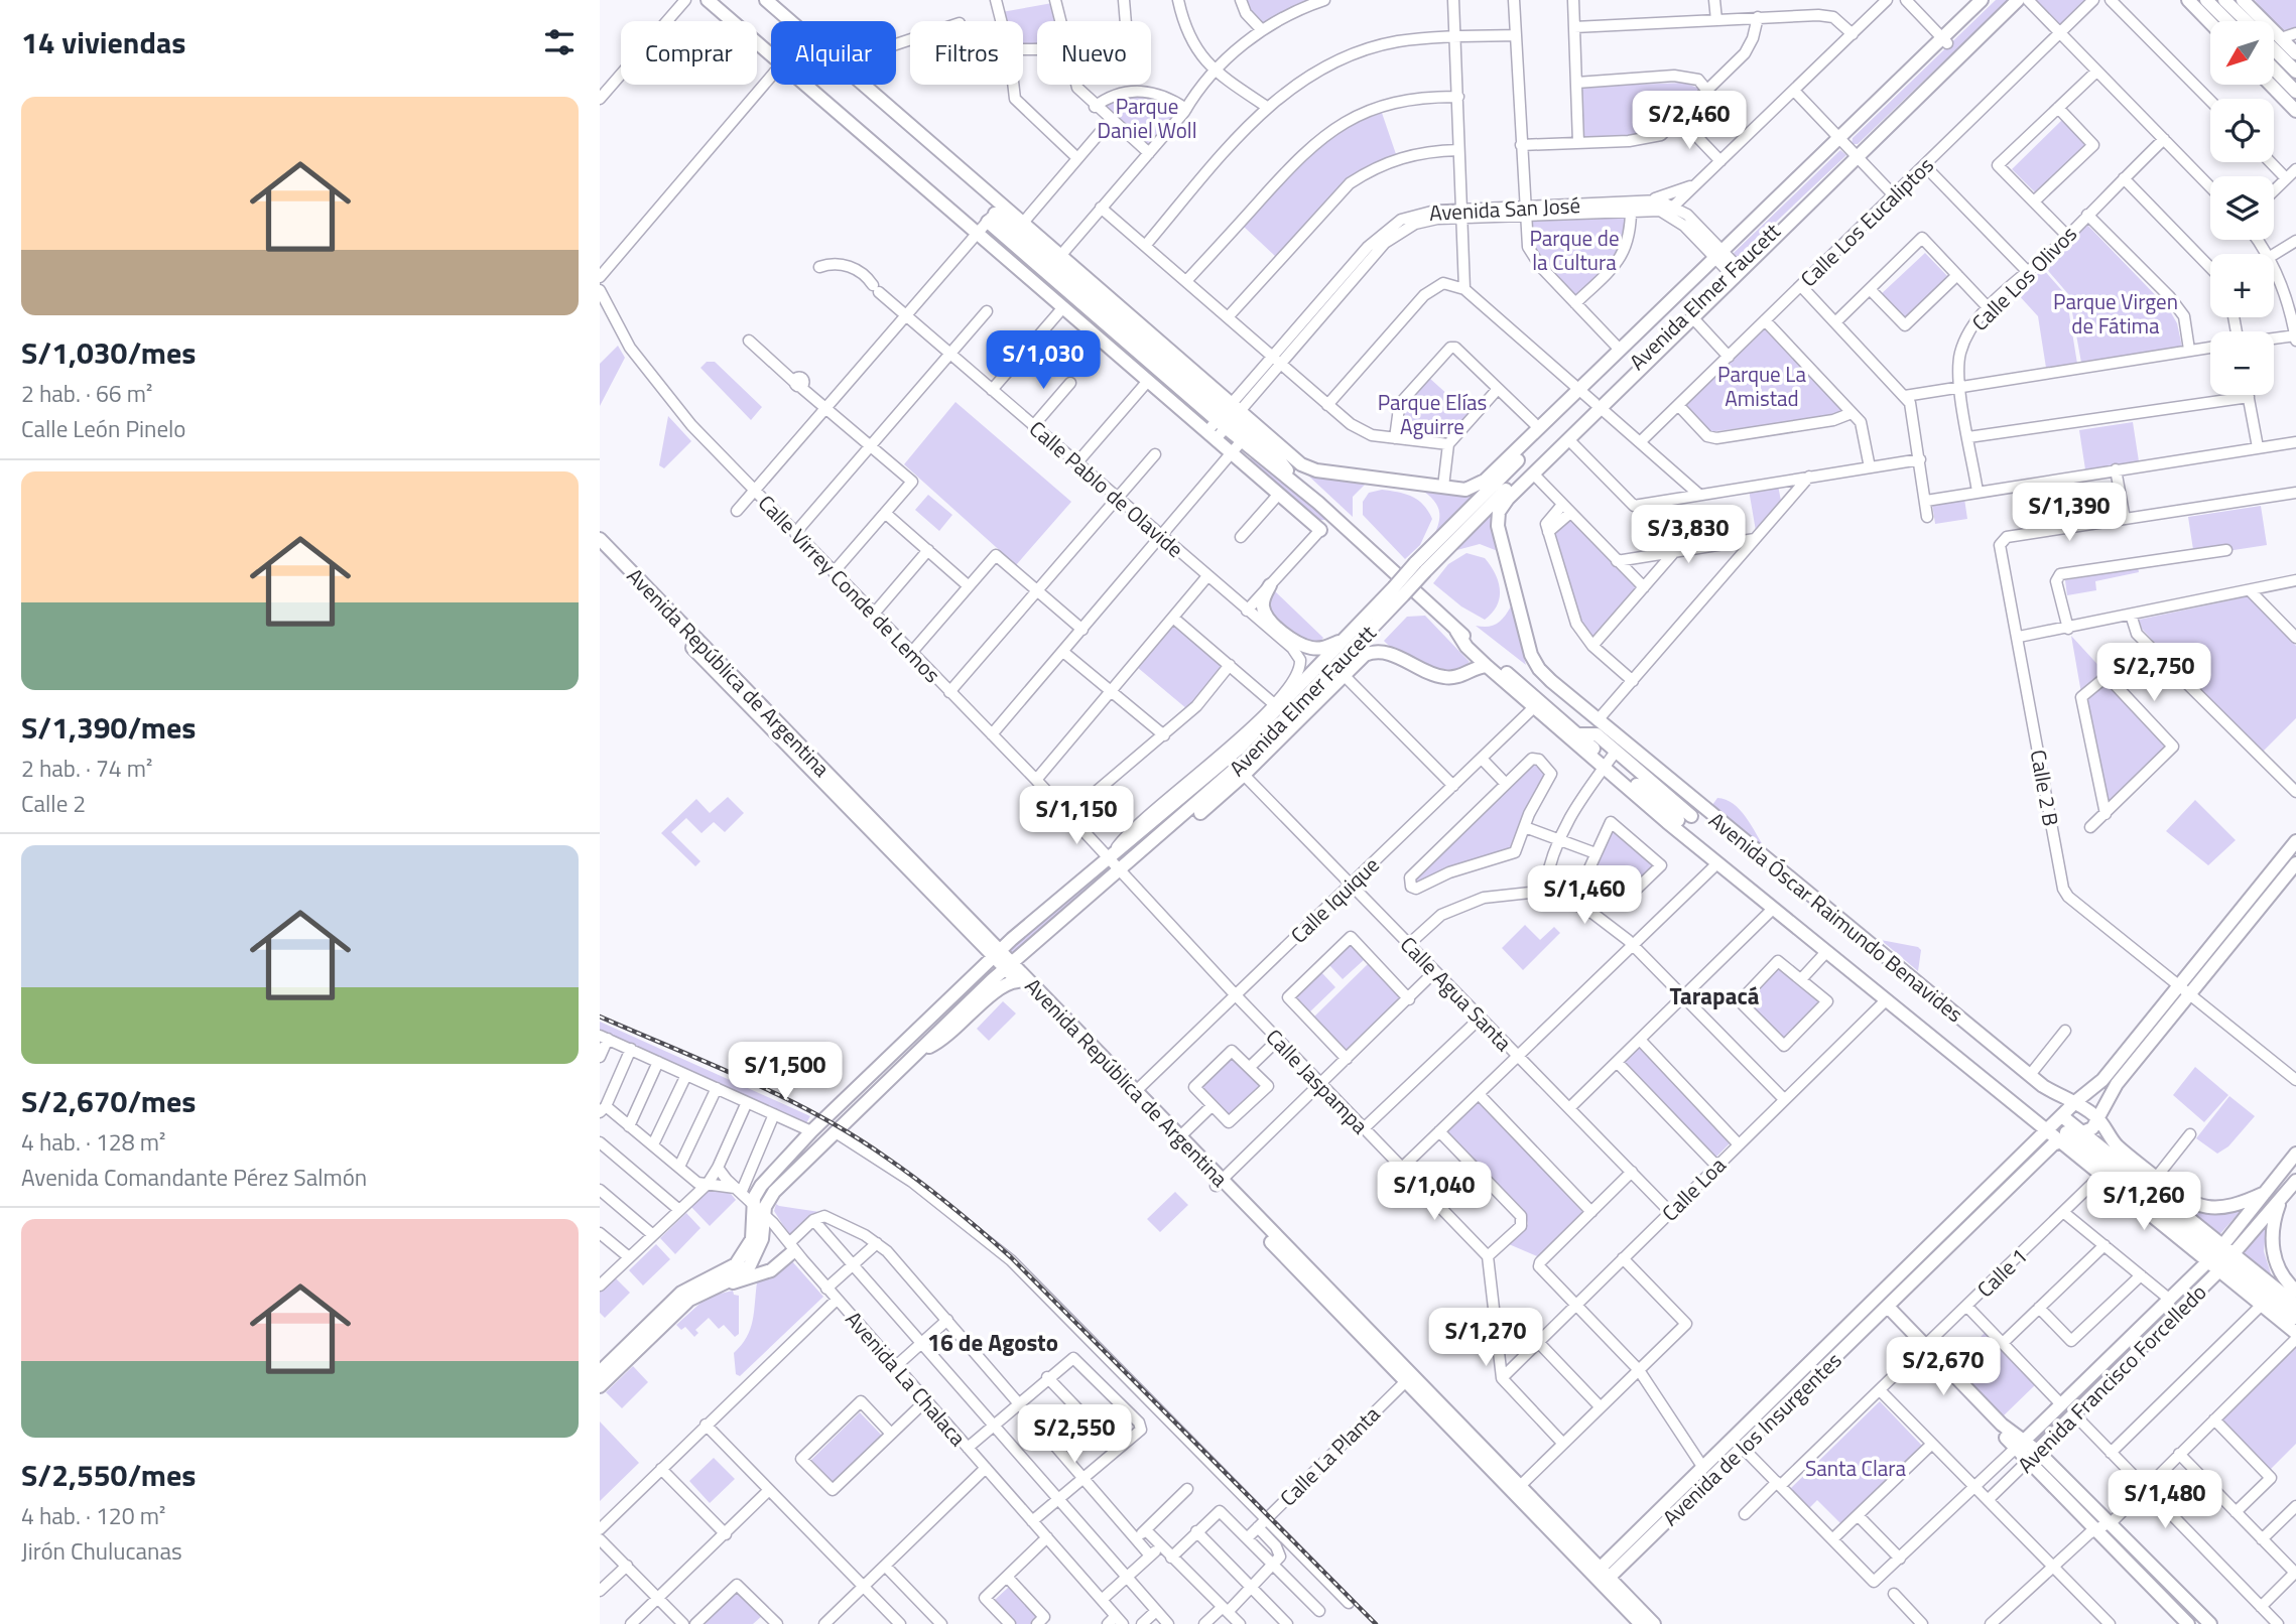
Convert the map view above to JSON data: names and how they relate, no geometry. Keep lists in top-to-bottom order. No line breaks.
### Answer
{"streets":{"main road":["Avenida Elmer Faucett","Avenida República de Argentina","Avenida Óscar Raimundo Benavides","Avenida Francisco Forcelledo","Avenida de los Insurgentes"],"street":["Avenida San José","Calle Los Eucaliptos","Calle Los Olivos","Calle Pablo de Olavide","Calle Virrey Conde de Lemos","Calle 2 B","Calle Iquique","Calle Agua Santa","Calle Jaspampa","Calle Loa","Calle 1","Avenida La Chalaca","Calle La Planta"]},"crossings":[["Avenida San José","Avenida Óscar Raimundo Benavides"],["Avenida Elmer Faucett","Calle Virrey Conde de Lemos"],["Avenida Elmer Faucett","Avenida República de Argentina"],["Avenida Elmer Faucett","Avenida Óscar Raimundo Benavides"],["Avenida Elmer Faucett","Calle Agua Santa"],["Avenida Elmer Faucett","Calle Jaspampa"],["Avenida Elmer Faucett","Avenida La Chalaca"],["Calle Virrey Conde de Lemos","Calle Jaspampa"],["Avenida República de Argentina","Calle Iquique"],["Avenida República de Argentina","Avenida de los Insurgentes"],["Avenida República de Argentina","Calle La Planta"],["Calle 2 B","Avenida de los Insurgentes"],["Calle Iquique","Avenida Óscar Raimundo Benavides"],["Calle Iquique","Calle Agua Santa"],["Calle Iquique","Calle Jaspampa"],["Avenida Óscar Raimundo Benavides","Calle Loa"],["Avenida Óscar Raimundo Benavides","Calle 1"],["Avenida Óscar Raimundo Benavides","Avenida Francisco Forcelledo"],["Avenida Óscar Raimundo Benavides","Avenida de los Insurgentes"],["Calle Agua Santa","Calle Loa"]],"districts":["Tarapacá","16 de Agosto"],"parks":["Parque Daniel Woll","Parque de la Cultura","Parque Virgen de Fátima","Parque La Amistad","Parque Elías Aguirre","Santa Clara"],"north":"bottom left","page":{"heading":"14 viviendas","map_buttons":["+","−"],"chip":["Comprar","Alquilar","Filtros","Nuevo"],"list":[{"name":"S/1,030/mes","note":"2 hab. · 66 m² · Calle León Pinelo"},{"name":"S/1,390/mes","note":"2 hab. · 74 m² · Calle 2"},{"name":"S/2,670/mes","note":"4 hab. · 128 m² · Avenida Comandante Pérez Salmón"},{"name":"S/2,550/mes","note":"4 hab. · 120 m² · Jirón Chulucanas"}],"price":["S/2,460","S/1,030","S/1,390","S/3,830","S/2,750","S/1,150","S/1,460","S/1,500","S/1,040","S/1,260","S/1,270","S/2,670","S/2,550","S/1,480"]}}
